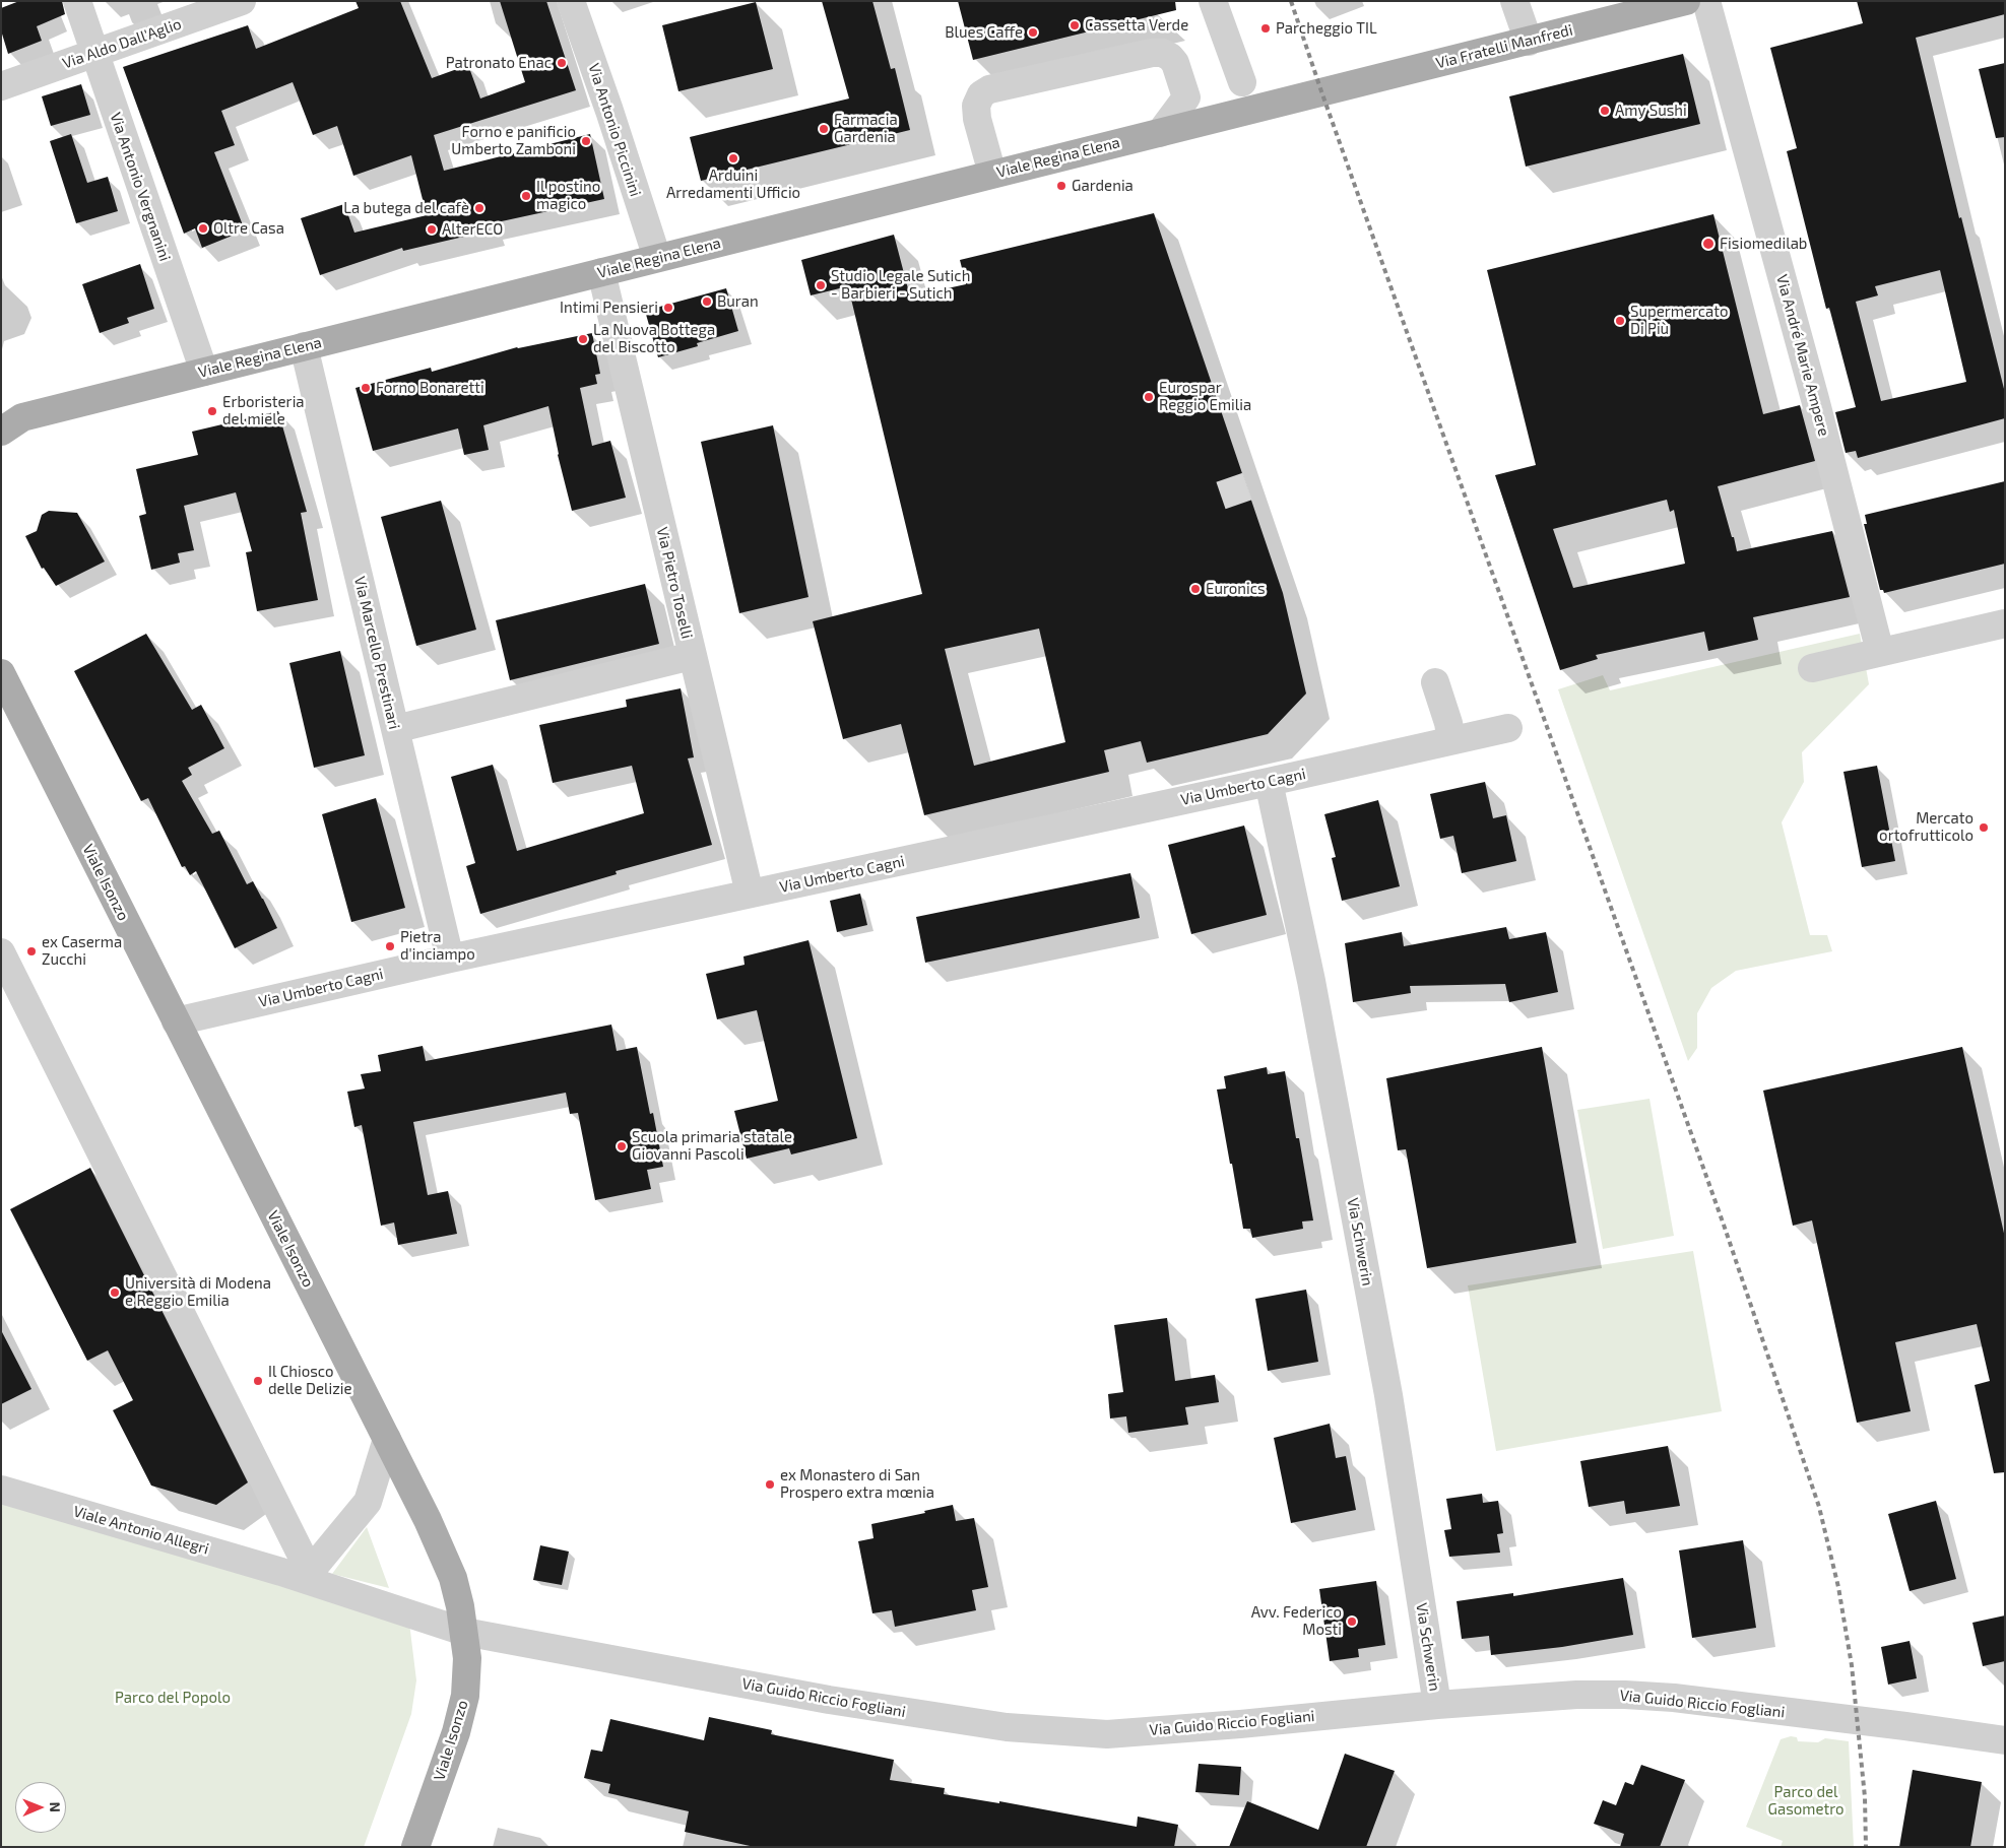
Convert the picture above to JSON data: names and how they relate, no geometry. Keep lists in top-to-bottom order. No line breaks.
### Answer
{"streets":{"main road":["Via Fratelli Manfredi","Viale Regina Elena","Viale Isonzo"],"street":["Via Aldo Dall'Aglio","Via Antonio Piccinini","Via Antonio Vergnanini","Via André Marie Ampere","Via Pietro Toselli","Via Marcello Prestinari","Via Umberto Cagni","Via Schwerin","Viale Antonio Allegri","Via Guido Riccio Fogliani"]},"crossings":[["Via Aldo Dall'Aglio","Via Antonio Vergnanini"],["Via Fratelli Manfredi","Viale Regina Elena"],["Via Antonio Piccinini","Viale Regina Elena"],["Viale Regina Elena","Via Antonio Vergnanini"],["Viale Regina Elena","Via Pietro Toselli"],["Viale Regina Elena","Via Marcello Prestinari"],["Via Pietro Toselli","Via Umberto Cagni"],["Via Marcello Prestinari","Via Umberto Cagni"],["Via Umberto Cagni","Viale Isonzo"],["Via Umberto Cagni","Via Schwerin"],["Viale Isonzo","Viale Antonio Allegri"],["Viale Isonzo","Via Guido Riccio Fogliani"],["Via Schwerin","Via Guido Riccio Fogliani"],["Viale Antonio Allegri","Via Guido Riccio Fogliani"]],"parks":["Parco del Popolo","Parco del Gasometro"],"places":["Cassetta Verde","Parcheggio TIL","Blues Caffe","Patronato Enac","Amy Sushi","Farmacia Gardenia","Forno e panificio Umberto Zamboni","Arduini Arredamenti Ufficio","Gardenia","Il postino magico","La butega del cafè","Oltre Casa","AlterECO","Fisiomedilab","Studio Legale Sutich - Barbieri - Sutich","Buran","Intimi Pensieri","Supermercato Di Più","La Nuova Bottega del Biscotto","Forno Bonaretti","Eurospar Reggio Emilia","Erboristeria del miele","Euronics","Mercato ortofrutticolo","Pietra d'inciampo","ex Caserma Zucchi","Scuola primaria statale Giovanni Pascoli","Università di Modena e Reggio Emilia","Il Chiosco delle Delizie","ex Monastero di San Prospero extra mœnia","Avv. Federico Mosti"],"north":"right"}
